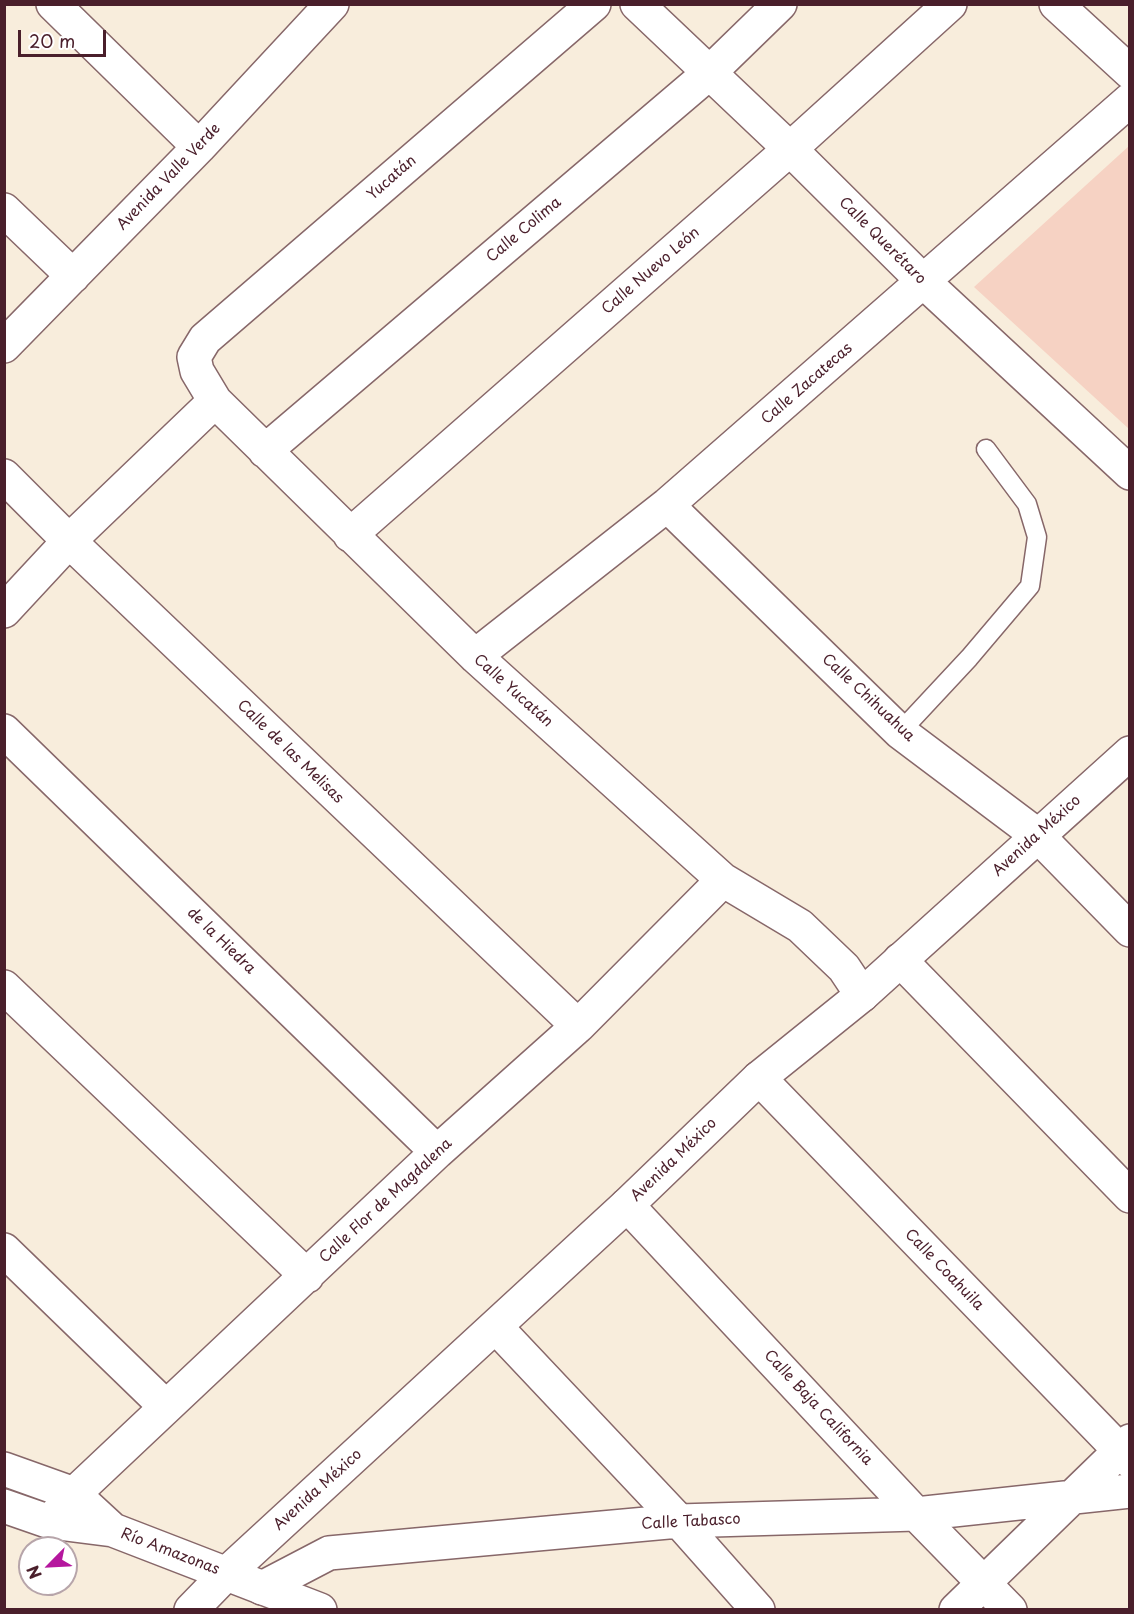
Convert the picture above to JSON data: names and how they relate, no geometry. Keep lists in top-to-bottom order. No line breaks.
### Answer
{"streets":{"street":["Avenida Valle Verde","Yucatán","Calle Colima","Calle Querétaro","Calle Nuevo León","Calle Zacatecas","Calle Yucatán","Calle Chihuahua","Calle de las Melisas","Avenida México","de la Hiedra","Calle Flor de Magdalena","Calle Coahuila","Calle Baja California","Calle Tabasco","Río Amazonas"]},"crossings":[["Yucatán","Calle Yucatán"],["Calle Colima","Calle Querétaro"],["Calle Colima","Calle Yucatán"],["Calle Querétaro","Calle Nuevo León"],["Calle Querétaro","Calle Zacatecas"],["Calle Nuevo León","Calle Yucatán"],["Calle Zacatecas","Calle Yucatán"],["Calle Zacatecas","Calle Chihuahua"],["Calle Yucatán","Avenida México"],["Calle Yucatán","Calle Flor de Magdalena"],["Calle Chihuahua","Avenida México"],["Calle de las Melisas","Calle Flor de Magdalena"],["Avenida México","Calle Coahuila"],["Avenida México","Calle Baja California"],["Avenida México","Río Amazonas"],["de la Hiedra","Calle Flor de Magdalena"],["Calle Flor de Magdalena","Río Amazonas"],["Calle Baja California","Calle Tabasco"],["Calle Tabasco","Río Amazonas"]],"scale_bar":"20 m","north":"bottom left"}
